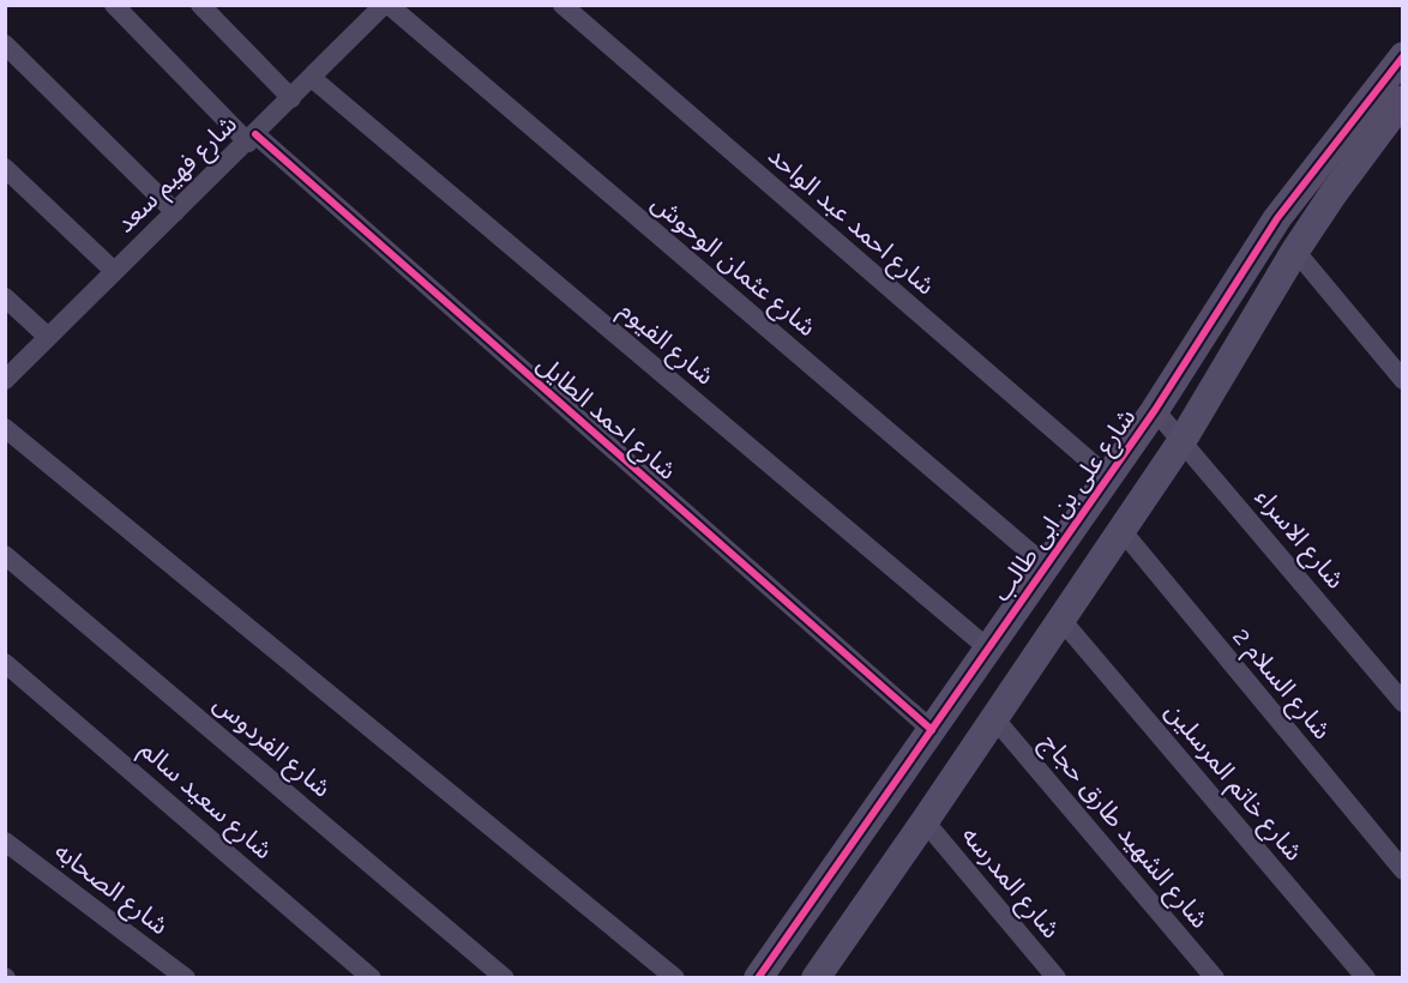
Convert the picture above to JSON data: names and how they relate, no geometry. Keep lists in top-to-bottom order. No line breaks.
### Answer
{"streets":{"street":["شارع فهيم سعد","شارع احمد عبد الواحد","شارع عثمان الوحوش","شارع الفيوم","شارع احمد الطايل","شارع على بن ابى طالب","شارع الاسراء","شارع السلام 2","شارع الفردوس","شارع خاتم المرسلين","شارع سعيد سالم","شارع الشهيد طارق حجاج","شارع المدرسه","شارع الصحابه"]},"crossings":[["شارع فهيم سعد","شارع عثمان الوحوش"],["شارع فهيم سعد","شارع الفيوم"],["شارع فهيم سعد","شارع احمد الطايل"],["شارع احمد عبد الواحد","شارع على بن ابى طالب"],["شارع عثمان الوحوش","شارع على بن ابى طالب"],["شارع الفيوم","شارع على بن ابى طالب"],["شارع احمد الطايل","شارع على بن ابى طالب"],["شارع على بن ابى طالب","شارع الاسراء"]]}
